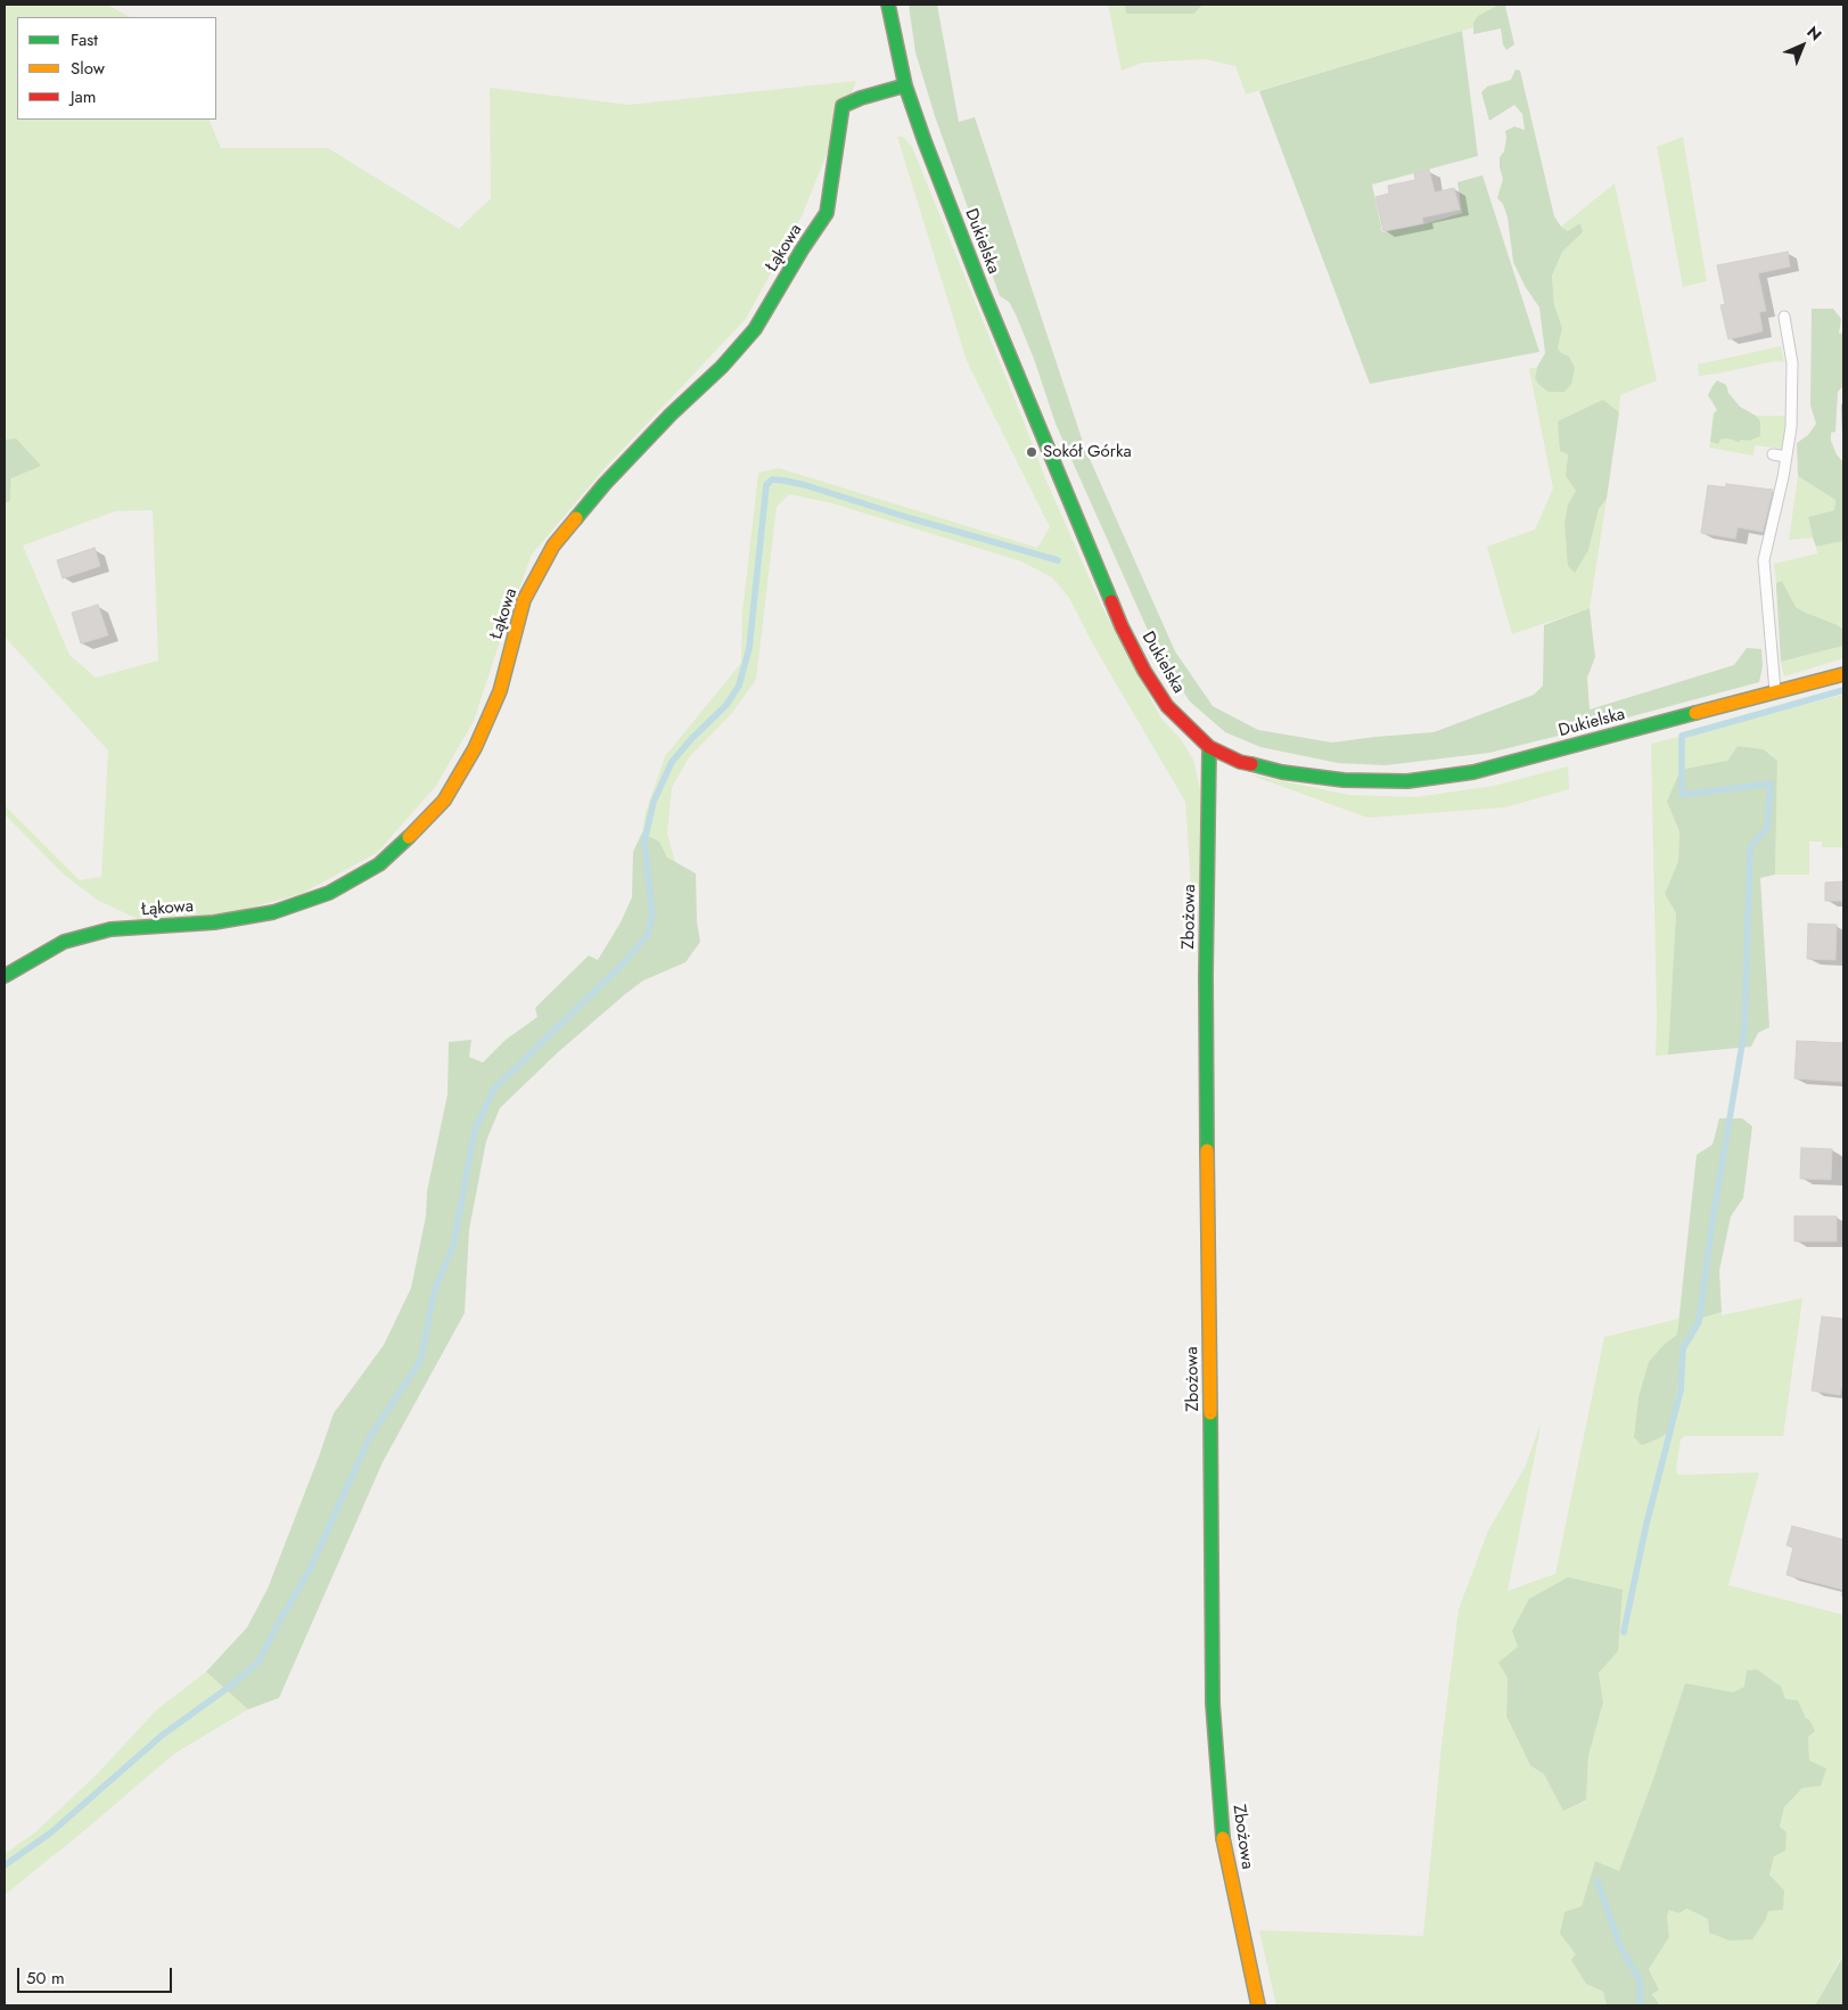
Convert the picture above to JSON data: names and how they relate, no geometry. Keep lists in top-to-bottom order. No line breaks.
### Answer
{"streets":{"street":["Dukielska","Łąkowa","Zbożowa"]},"crossings":[["Dukielska","Łąkowa"],["Dukielska","Zbożowa"]],"places":["Sokół Górka"],"legend":["Fast","Slow","Jam"],"scale_bar":"50 m","north":"top right"}
